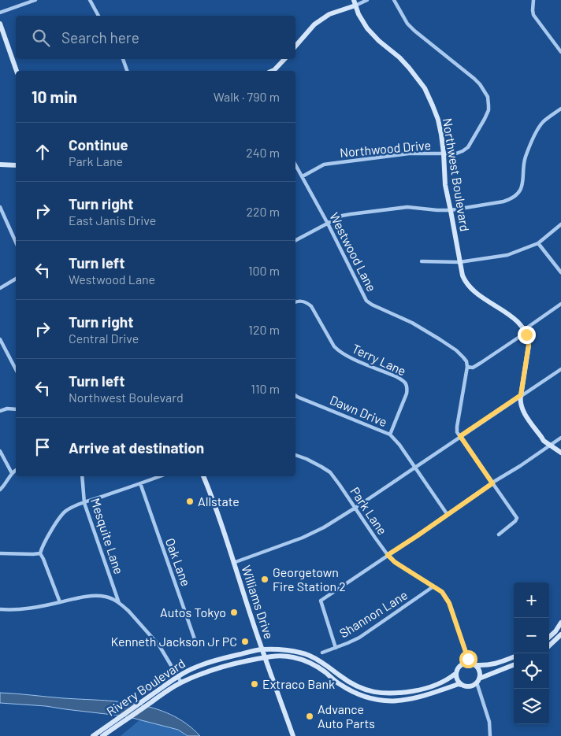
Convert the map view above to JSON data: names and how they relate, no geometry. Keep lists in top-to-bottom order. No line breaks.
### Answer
{"streets":{"street":["Northwood Drive","Northwest Boulevard","Westwood Lane","Terry Lane","Dawn Drive","Park Lane","Mesquite Lane","Oak Lane","Williams Drive","Shannon Lane","Rivery Boulevard"]},"crossings":[["Northwood Drive","Northwest Boulevard"],["Northwood Drive","Westwood Lane"],["Terry Lane","Dawn Drive"],["Park Lane","Shannon Lane"],["Park Lane","Rivery Boulevard"],["Williams Drive","Rivery Boulevard"]],"places":["Allstate","Georgetown Fire Station 2","Autos Tokyo","Kenneth Jackson Jr PC","Extraco Bank","Advance Auto Parts"],"page":{"search":"Search here","heading":["10 min","Walk · 790 m"],"list":[["Continue","Park Lane","240 m"],["Turn right","East Janis Drive","220 m"],["Turn left","Westwood Lane","100 m"],["Turn right","Central Drive","120 m"],["Turn left","Northwest Boulevard","110 m"],"Arrive at destination"],"map_buttons":["+","−"]}}
